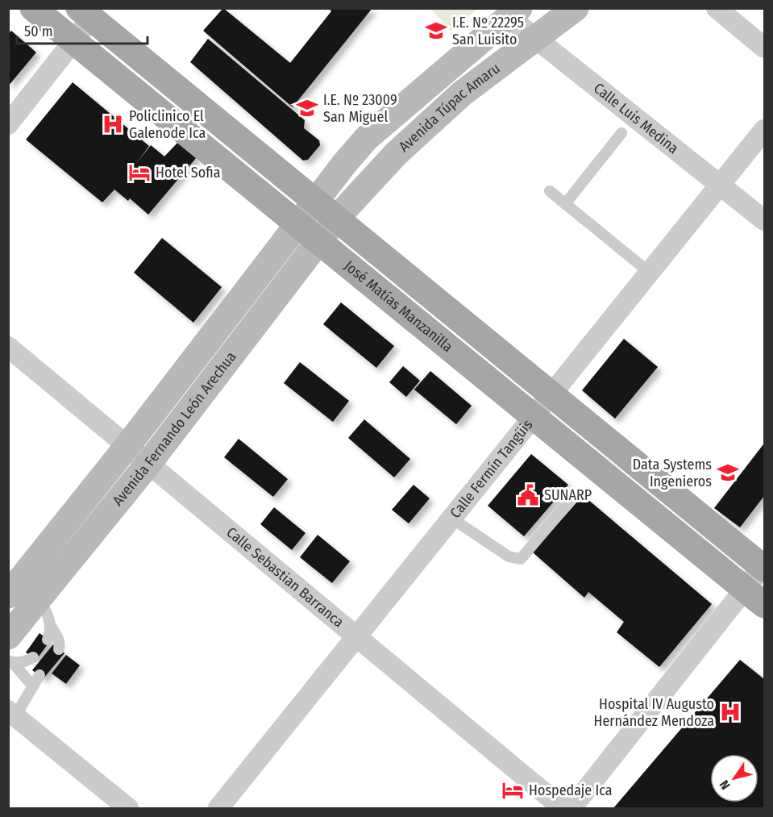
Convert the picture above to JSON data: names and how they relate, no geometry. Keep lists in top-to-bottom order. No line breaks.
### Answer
{"streets":{"main road":["Avenida Túpac Amaru","José Matías Manzanilla","Avenida Fernando León Arechua"],"street":["Calle Luis Medina","Calle Fermín Tangüis","Calle Sebastian Barranca"]},"crossings":[["Avenida Túpac Amaru","Calle Luis Medina"],["Avenida Túpac Amaru","José Matías Manzanilla"],["Avenida Túpac Amaru","Avenida Fernando León Arechua"],["Calle Luis Medina","Calle Fermín Tangüis"],["José Matías Manzanilla","Avenida Fernando León Arechua"],["José Matías Manzanilla","Calle Fermín Tangüis"],["Avenida Fernando León Arechua","Calle Sebastian Barranca"],["Calle Fermín Tangüis","Calle Sebastian Barranca"]],"places":{"school or university":["I.E. Nº 22295 San Luisito","I.E. Nº 23009 San Miguel","Data Systems Ingenieros"],"hospital":["Policlinico El Galenode Ica","Hospital IV Augusto Hernández Mendoza"],"hotel":["Hotel Sofia","Hospedaje Ica"],"public building":["SUNARP"]},"scale_bar":"50 m","north":"bottom left"}
